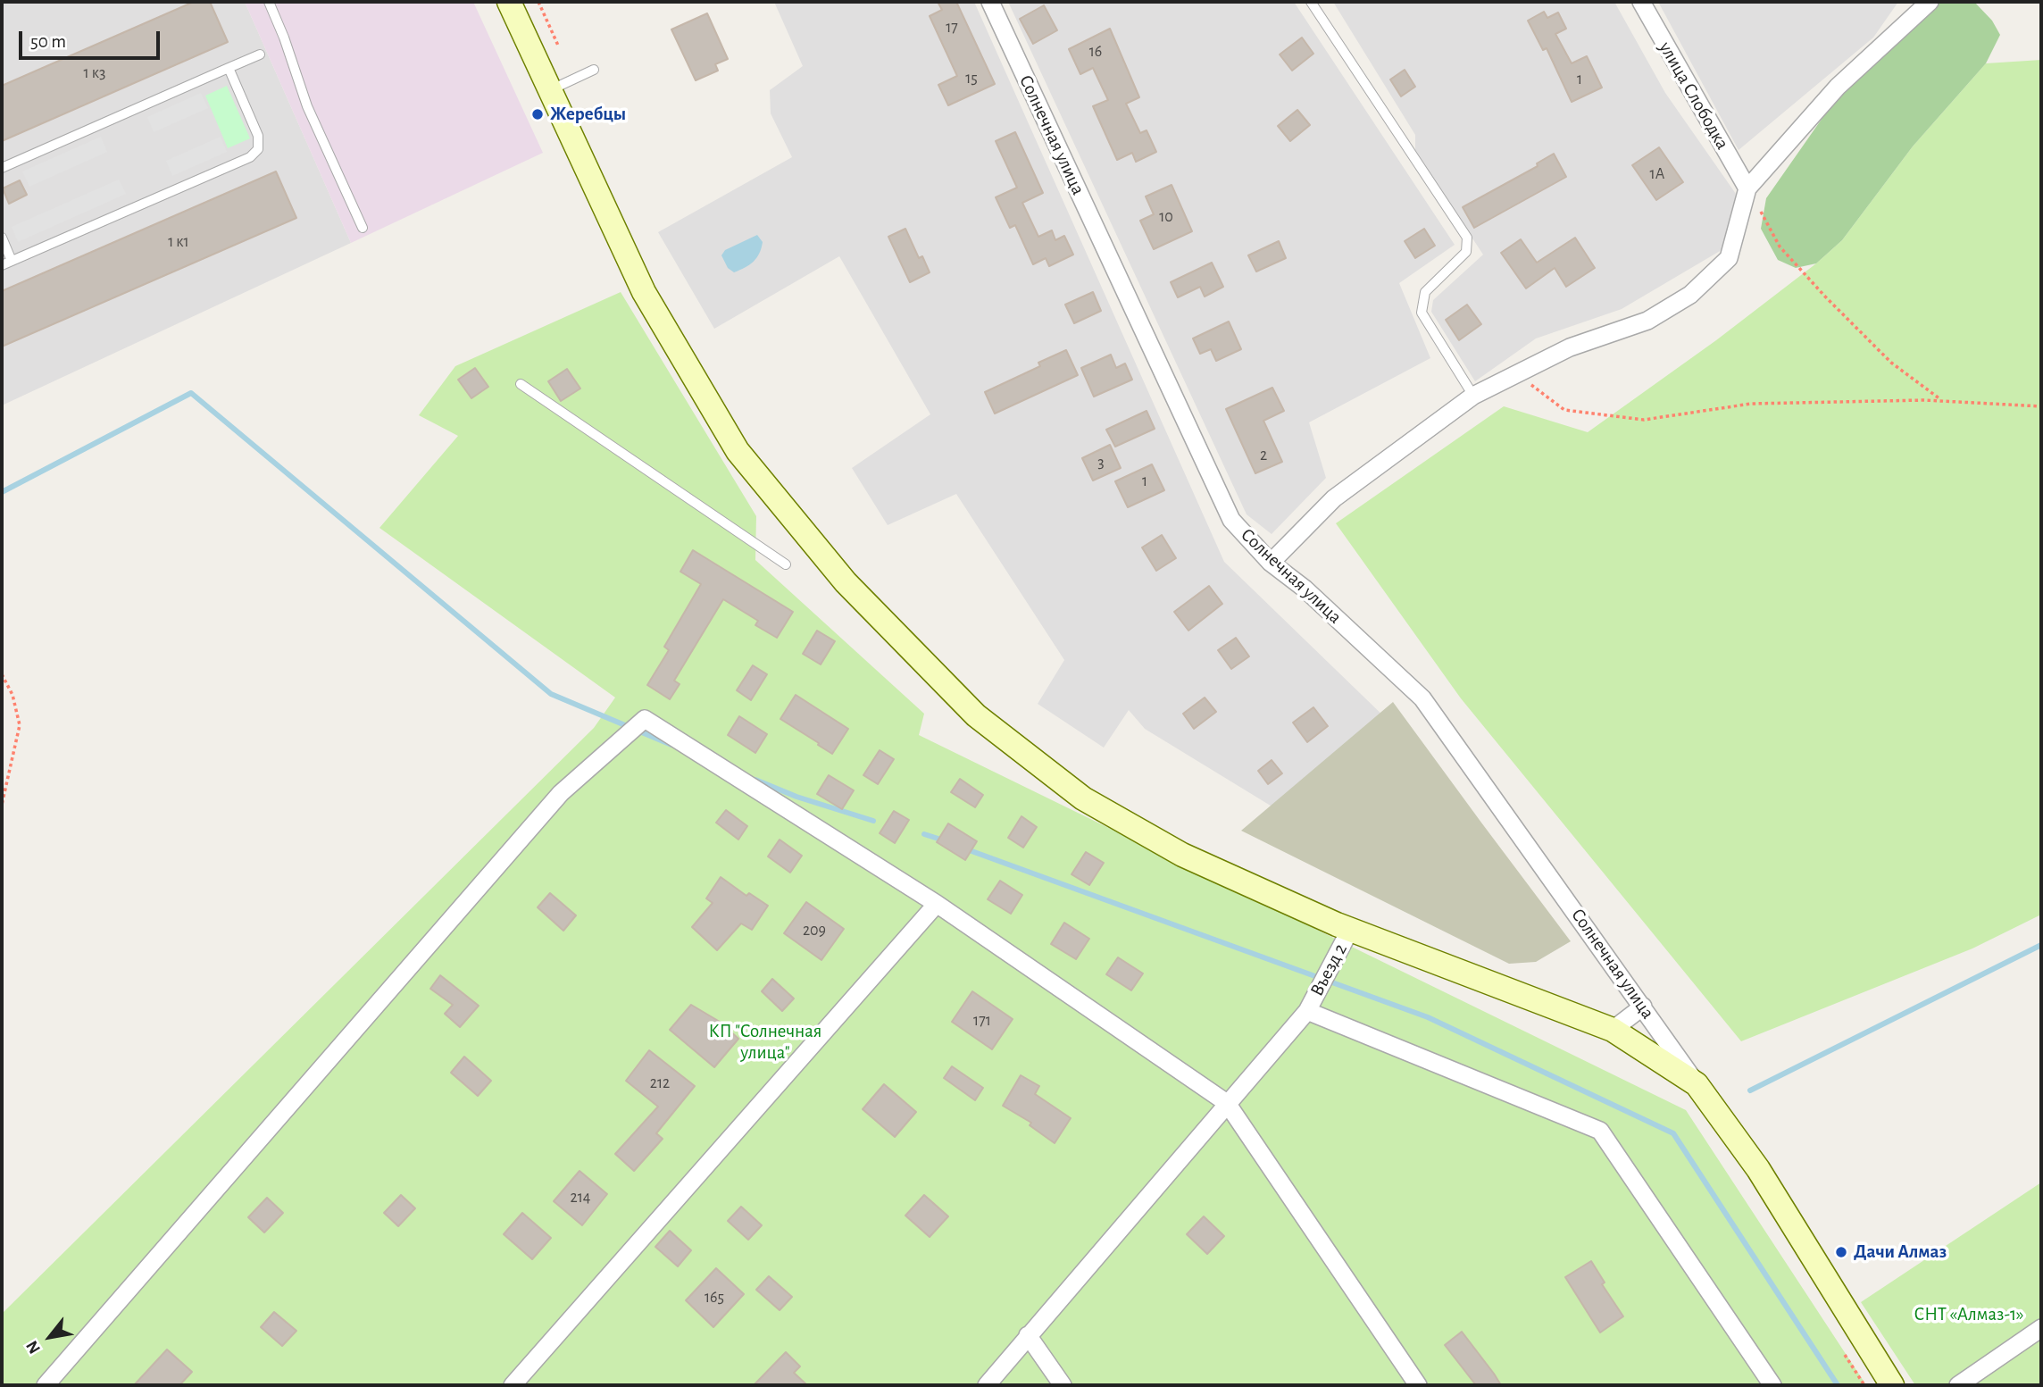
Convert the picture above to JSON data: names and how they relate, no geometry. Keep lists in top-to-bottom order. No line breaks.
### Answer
{"streets":{"street":["улица Слободка","Солнечная улица","Въезд 2"]},"parks":["КП \"Солнечная улица\"","СНТ «Алмаз-1»"],"places":["Жеребцы","Дачи Алмаз"],"house_numbers":["17","16","1 к3","15","1","1А","10","1 к1","2","3","1","209","171","212","214","165"],"scale_bar":"50 m","north":"bottom left"}
